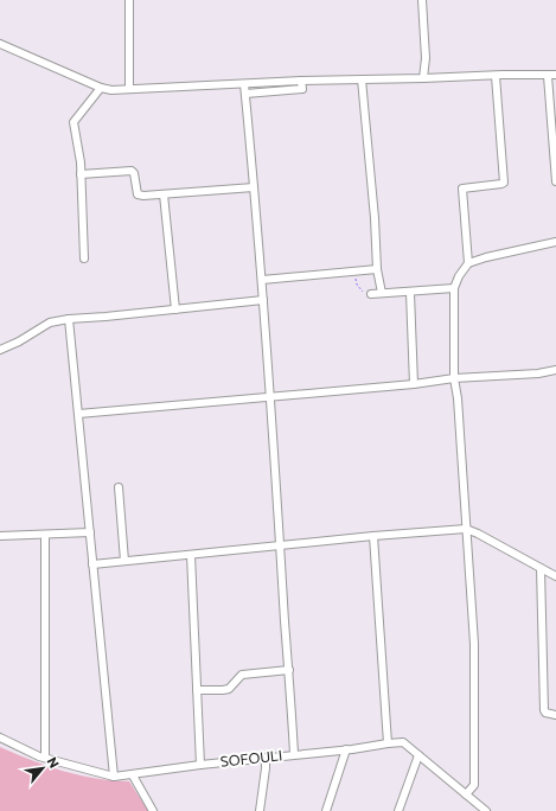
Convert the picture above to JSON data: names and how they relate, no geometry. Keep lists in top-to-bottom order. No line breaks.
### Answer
{"streets":{"street":["SOFOULI"]},"north":"top right"}
